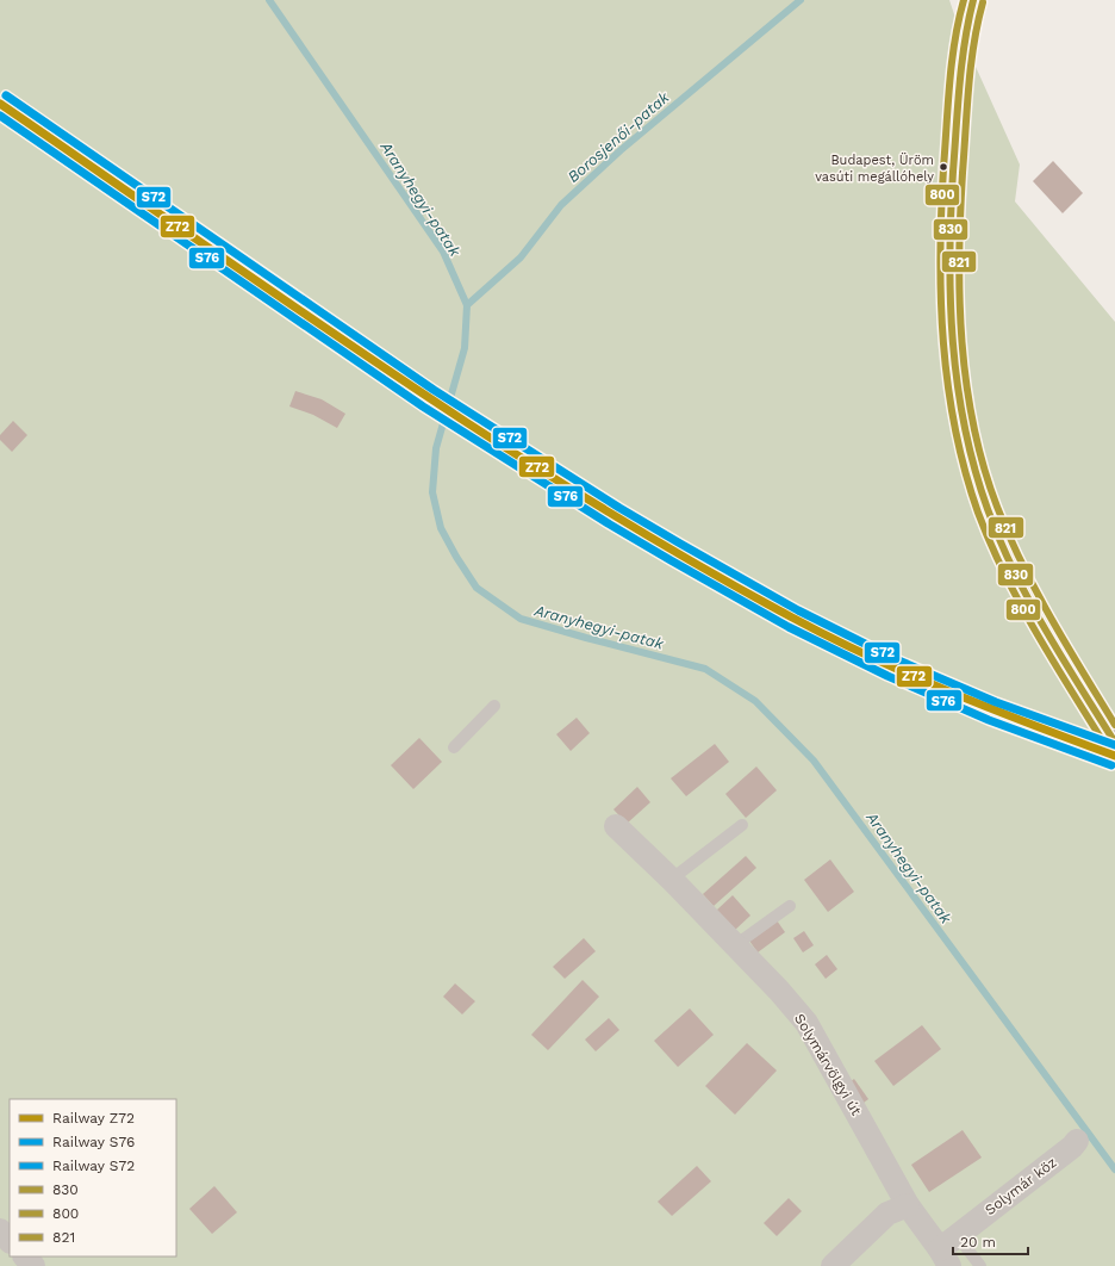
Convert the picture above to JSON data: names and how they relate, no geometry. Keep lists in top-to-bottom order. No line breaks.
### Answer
{"streets":{"street":["Solymárvölgyi út","Solymár köz"]},"crossings":[["Solymárvölgyi út","Solymár köz"]],"water":["Borosjenői-patak","Aranyhegyi-patak"],"places":["Budapest, Üröm vasúti megállóhely"],"lines":["transit line 830","transit line 800","transit line 821","rail line S72","rail line Z72","rail line S76"],"legend":["Railway Z72","Railway S76","Railway S72","830","800","821"],"scale_bar":"20 m"}
